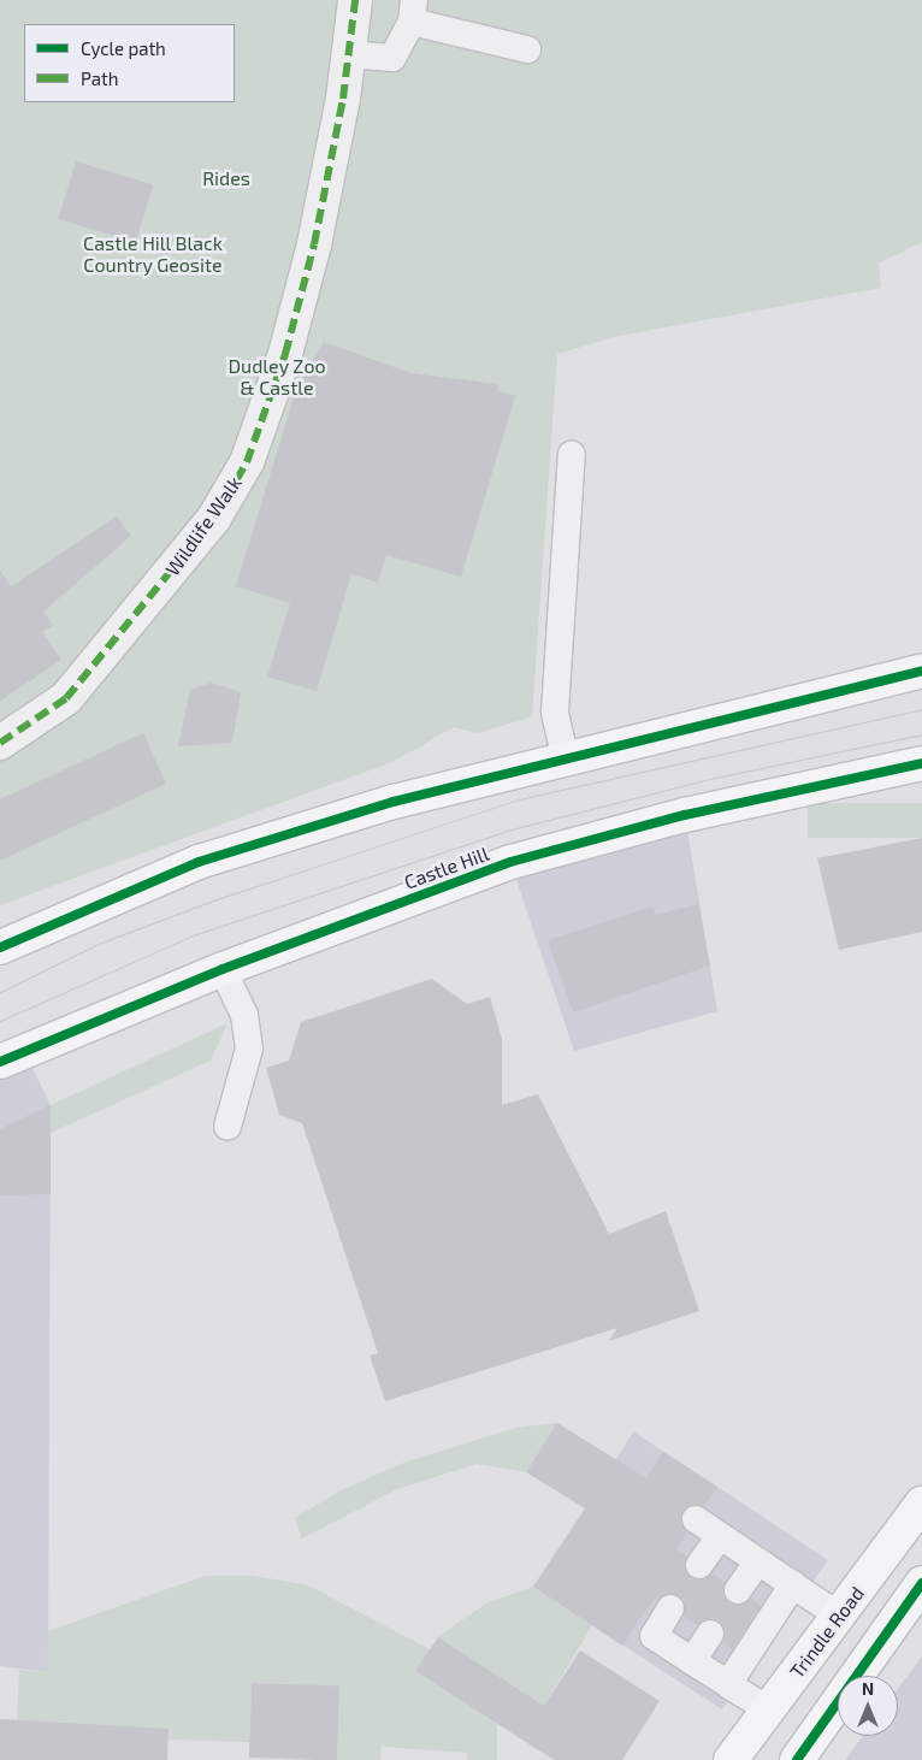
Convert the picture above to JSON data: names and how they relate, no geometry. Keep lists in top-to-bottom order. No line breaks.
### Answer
{"streets":{"main road":["Castle Hill","Trindle Road"],"street":["Wildlife Walk"]},"parks":["Rides","Castle Hill Black Country Geosite","Dudley Zoo & Castle"],"legend":["Cycle path","Path"],"north":"top"}
